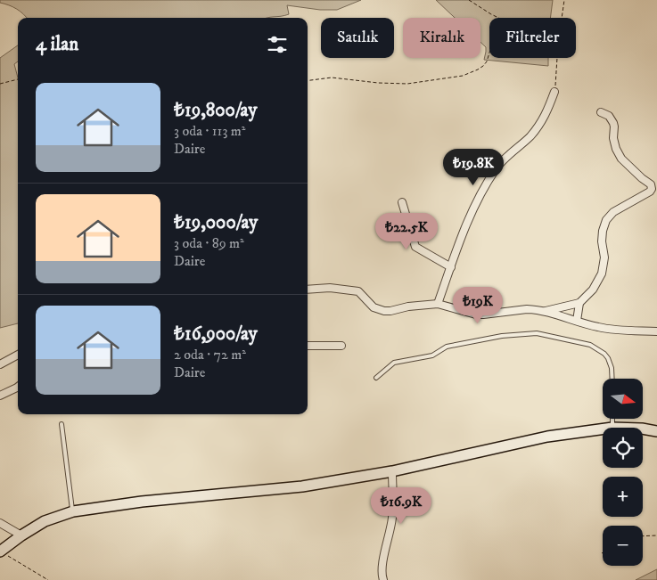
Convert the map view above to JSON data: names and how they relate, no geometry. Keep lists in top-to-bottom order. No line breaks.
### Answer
{"north":"right","page":{"chip":["Satılık","Kiralık","Filtreler"],"heading":"4 ilan","list":[{"name":"₺19,800/ay","note":"3 oda · 113 m² · Daire"},{"name":"₺19,000/ay","note":"3 oda · 89 m² · Daire"},{"name":"₺16,900/ay","note":"2 oda · 72 m² · Daire"}],"price":["₺19.8K","₺22.5K","₺19K","₺16.9K"],"map_buttons":["+","−"]}}
